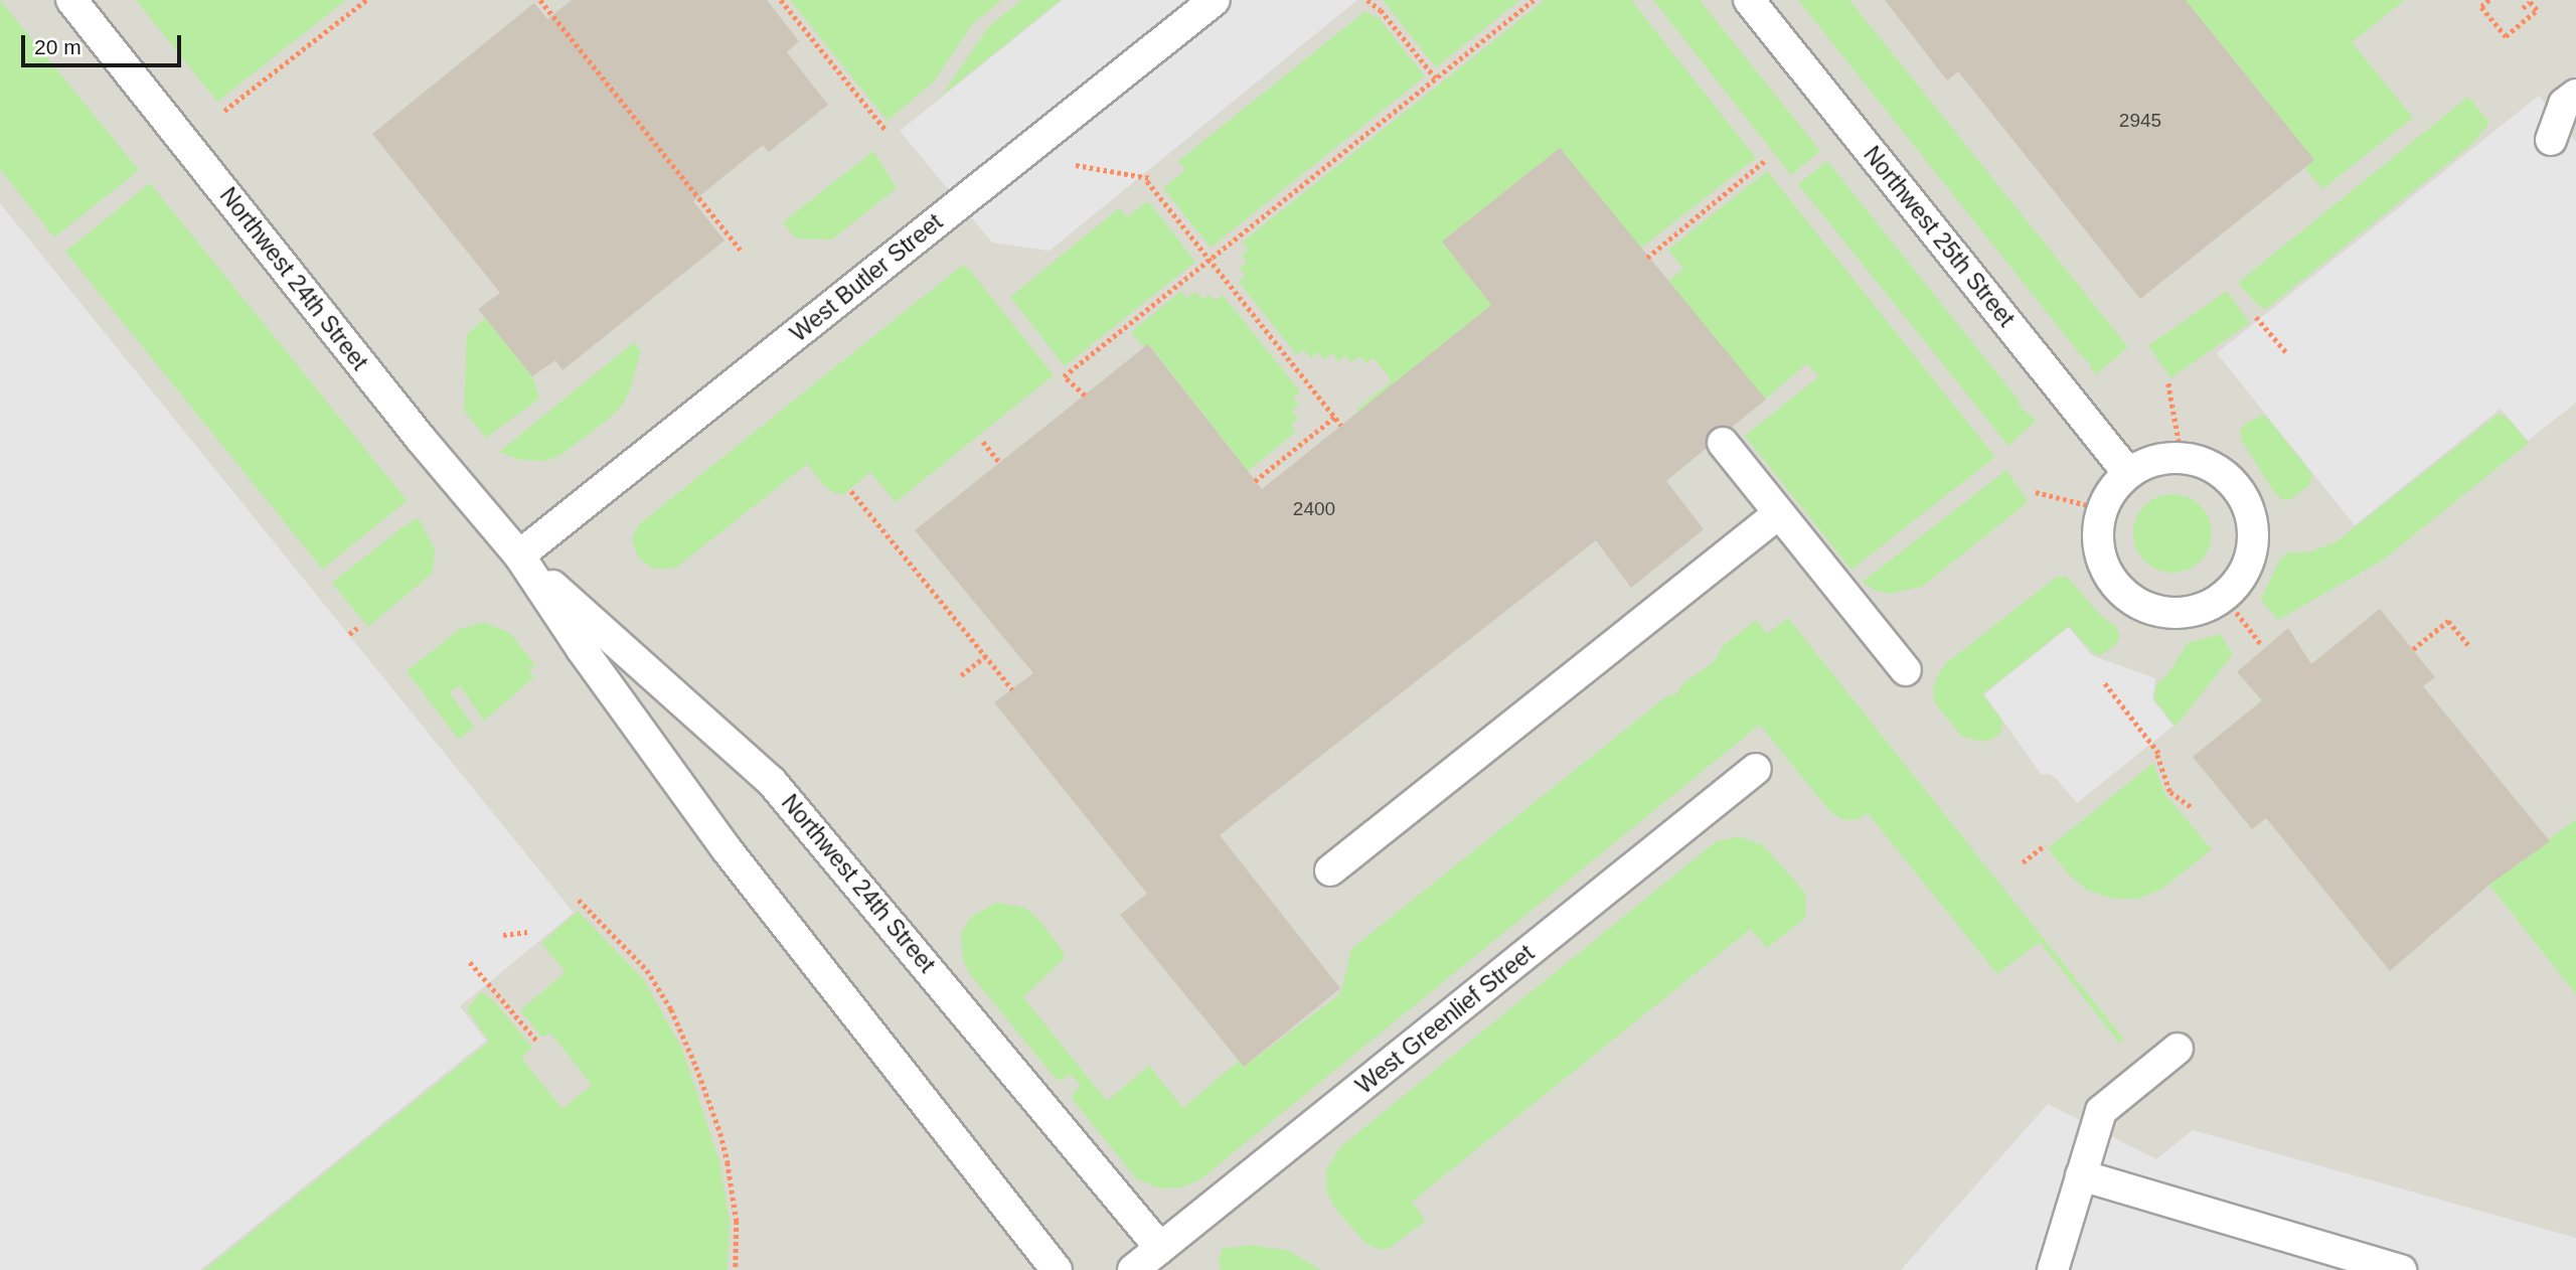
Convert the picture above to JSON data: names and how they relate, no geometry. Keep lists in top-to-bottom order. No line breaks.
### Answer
{"streets":{"lane":["Northwest 25th Street","West Butler Street","Northwest 24th Street","West Greenlief Street"]},"crossings":[["West Butler Street","Northwest 24th Street"],["Northwest 24th Street","West Greenlief Street"]],"house_numbers":["2945","2400"],"scale_bar":"20 m"}
